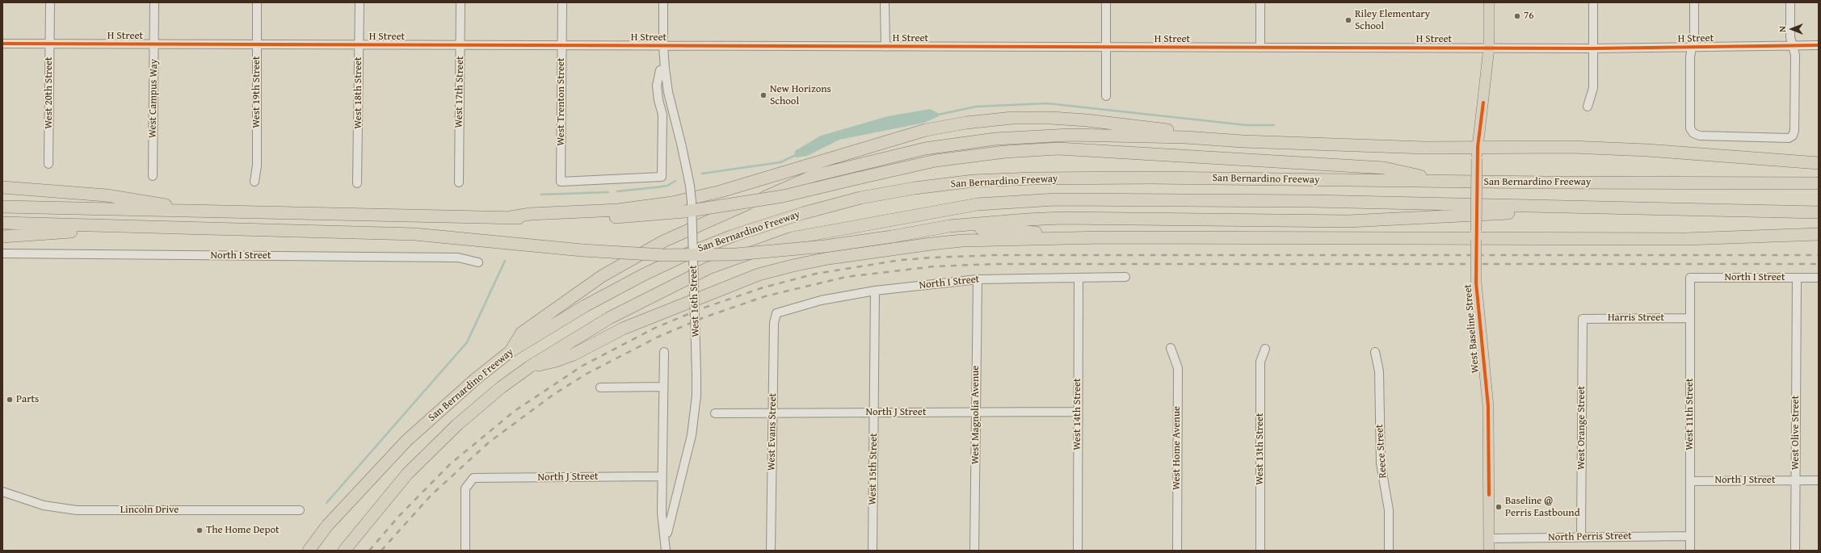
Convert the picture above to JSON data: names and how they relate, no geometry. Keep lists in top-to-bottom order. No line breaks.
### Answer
{"streets":{"highway":["San Bernardino Freeway"],"main road":["West Baseline Street"],"street":["H Street","West 19th Street","West 17th Street","West 20th Street","West 18th Street","West Campus Way","West Trenton Street","North I Street","West 16th Street","Harris Street","North J Street","West 14th Street","West 11th Street","West Magnolia Avenue","West Orange Street","West Evans Street","West Olive Street","West Home Avenue","West 13th Street","Reece Street","West 15th Street","Lincoln Drive","North Perris Street"]},"crossings":[["H Street","West 19th Street"],["H Street","West 17th Street"],["H Street","West 20th Street"],["H Street","West 18th Street"],["H Street","West Campus Way"],["H Street","West Trenton Street"],["H Street","West 16th Street"],["H Street","West Baseline Street"],["West Trenton Street","West 16th Street"],["North I Street","West 14th Street"],["North I Street","West 11th Street"],["North I Street","West Magnolia Avenue"],["North I Street","West Evans Street"],["North I Street","West Olive Street"],["North I Street","West 15th Street"],["West 16th Street","North J Street"],["Harris Street","West 11th Street"],["Harris Street","West Orange Street"],["West Baseline Street","North Perris Street"],["North J Street","West 14th Street"],["North J Street","West 11th Street"],["North J Street","West Magnolia Avenue"],["North J Street","West Evans Street"],["North J Street","West Olive Street"],["North J Street","West 15th Street"],["West 11th Street","North Perris Street"],["West Orange Street","North Perris Street"]],"places":["76","Riley Elementary School","New Horizons School","Parts","Baseline @ Perris Eastbound","The Home Depot"],"north":"left"}
